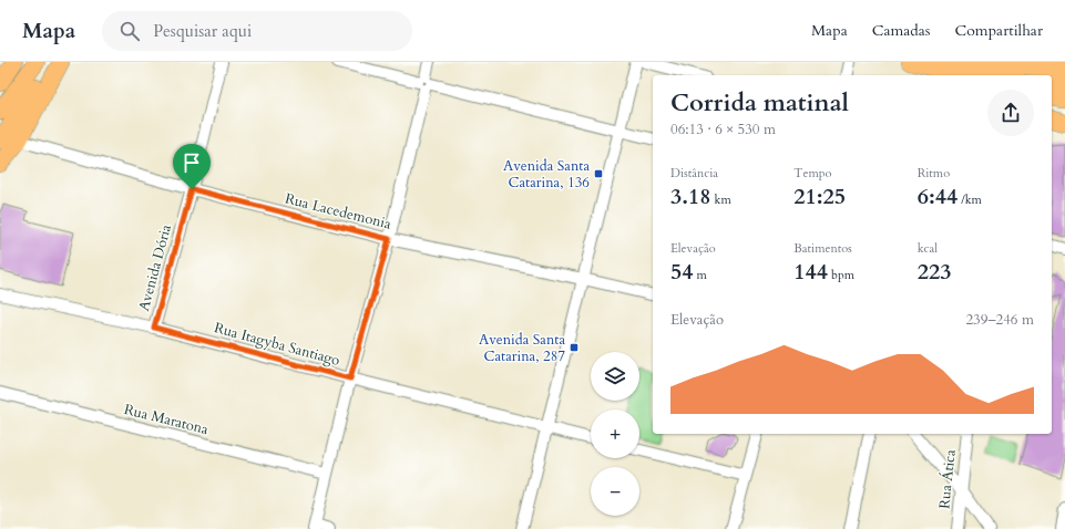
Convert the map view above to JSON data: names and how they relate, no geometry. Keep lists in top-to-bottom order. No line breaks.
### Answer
{"streets":{"street":["Rua Lacedemonia","Avenida Dória","Rua Itagyba Santiago","Rua Maratona","Rua Ática"]},"crossings":[["Rua Lacedemonia","Avenida Dória"],["Avenida Dória","Rua Itagyba Santiago"]],"places":{"transit":["Avenida Santa Catarina, 136","Avenida Santa Catarina, 287"]},"page":{"header":"Mapa","search":"Pesquisar aqui","nav":["Mapa","Camadas","Compartilhar"],"heading":["Corrida matinal","06:13 · 6 × 530 m"],"stats":[["Distância","3.18 km"],["Tempo","21:25"],["Ritmo","6:44 /km"],["Elevação","54 m"],["Batimentos","144 bpm"],["kcal","223"]],"chart":["Elevação","239–246 m"],"map_buttons":["+","−"]}}
